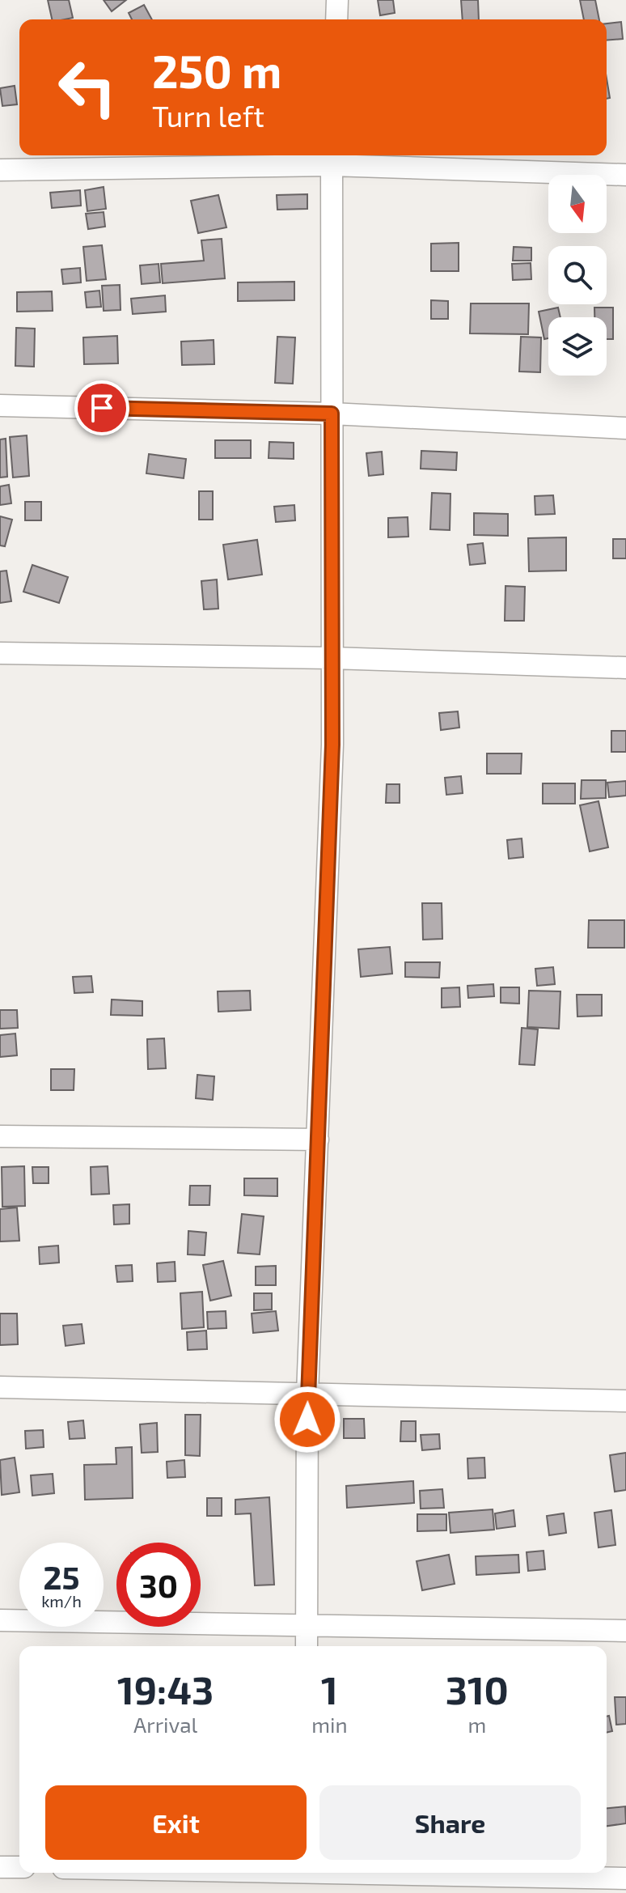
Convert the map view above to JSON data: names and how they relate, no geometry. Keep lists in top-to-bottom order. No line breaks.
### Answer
{"north":"bottom","page":{"turn":["250 m","Turn left"],"speed":"25 km/h","limit":"30","eta":["19:43","Arrival","1","min","310","m"],"buttons":["Exit","Share"]}}
